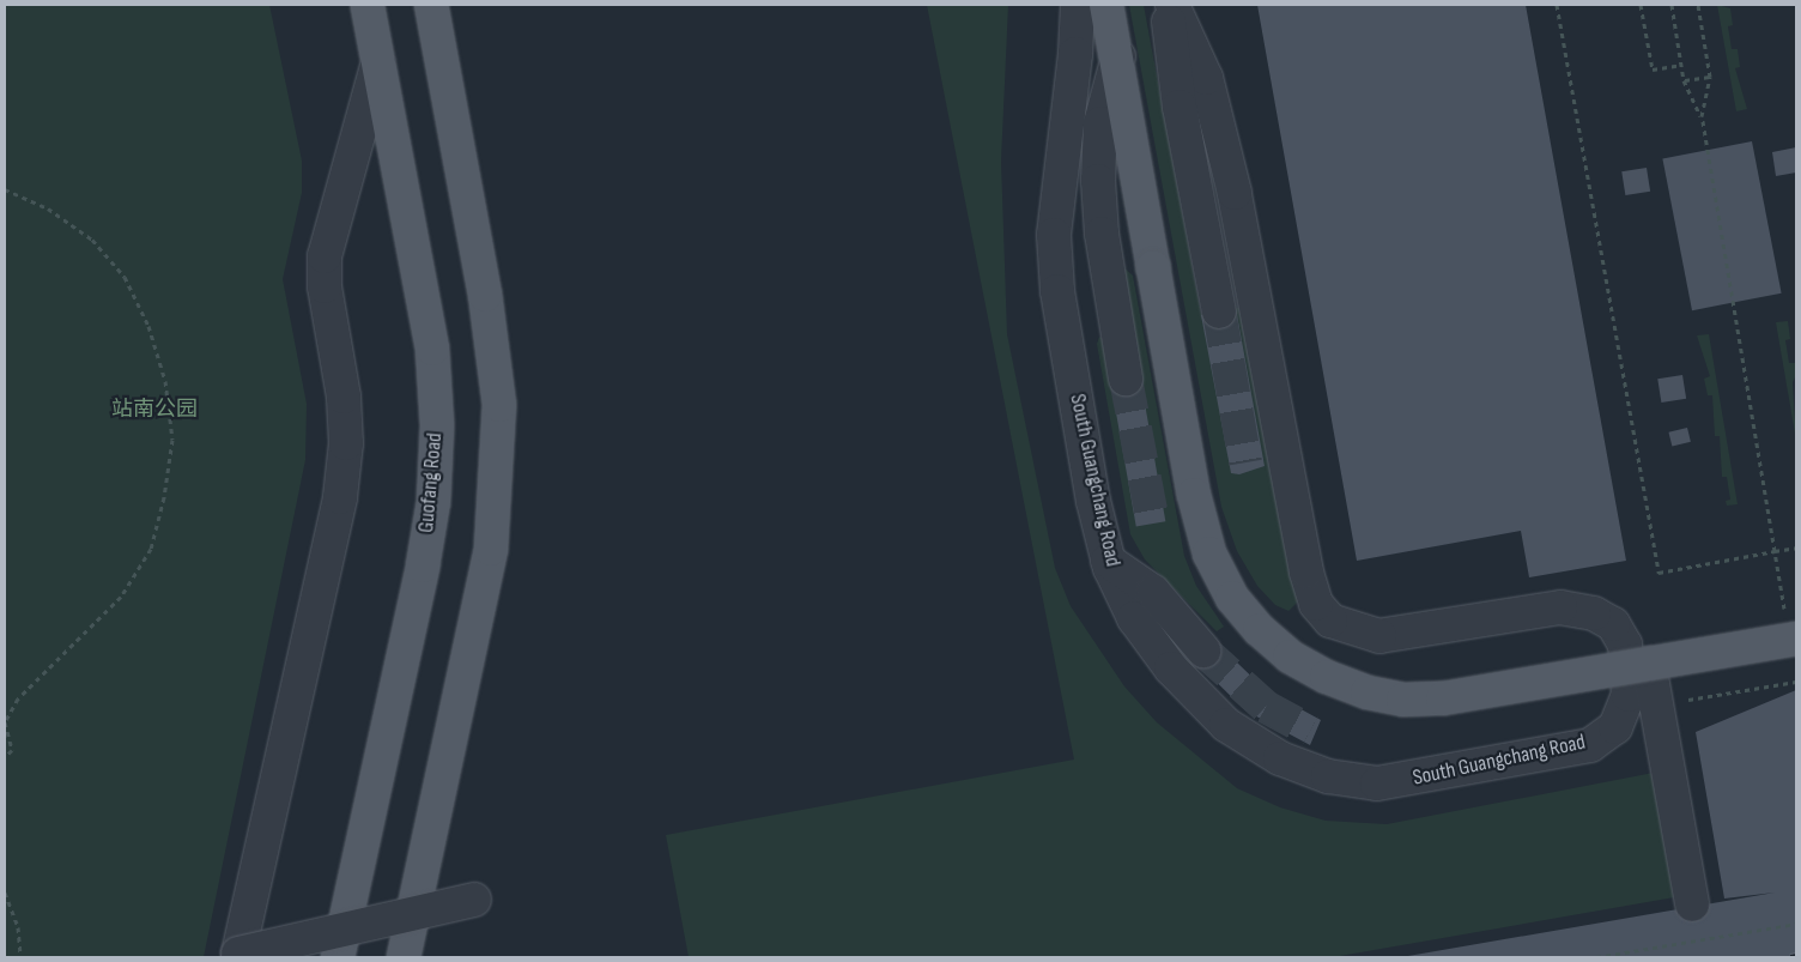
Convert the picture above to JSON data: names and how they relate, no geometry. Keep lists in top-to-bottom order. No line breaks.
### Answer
{"streets":{"main road":["Guofang Road"],"street":["South Guangchang Road"]},"parks":["站南公园"]}
